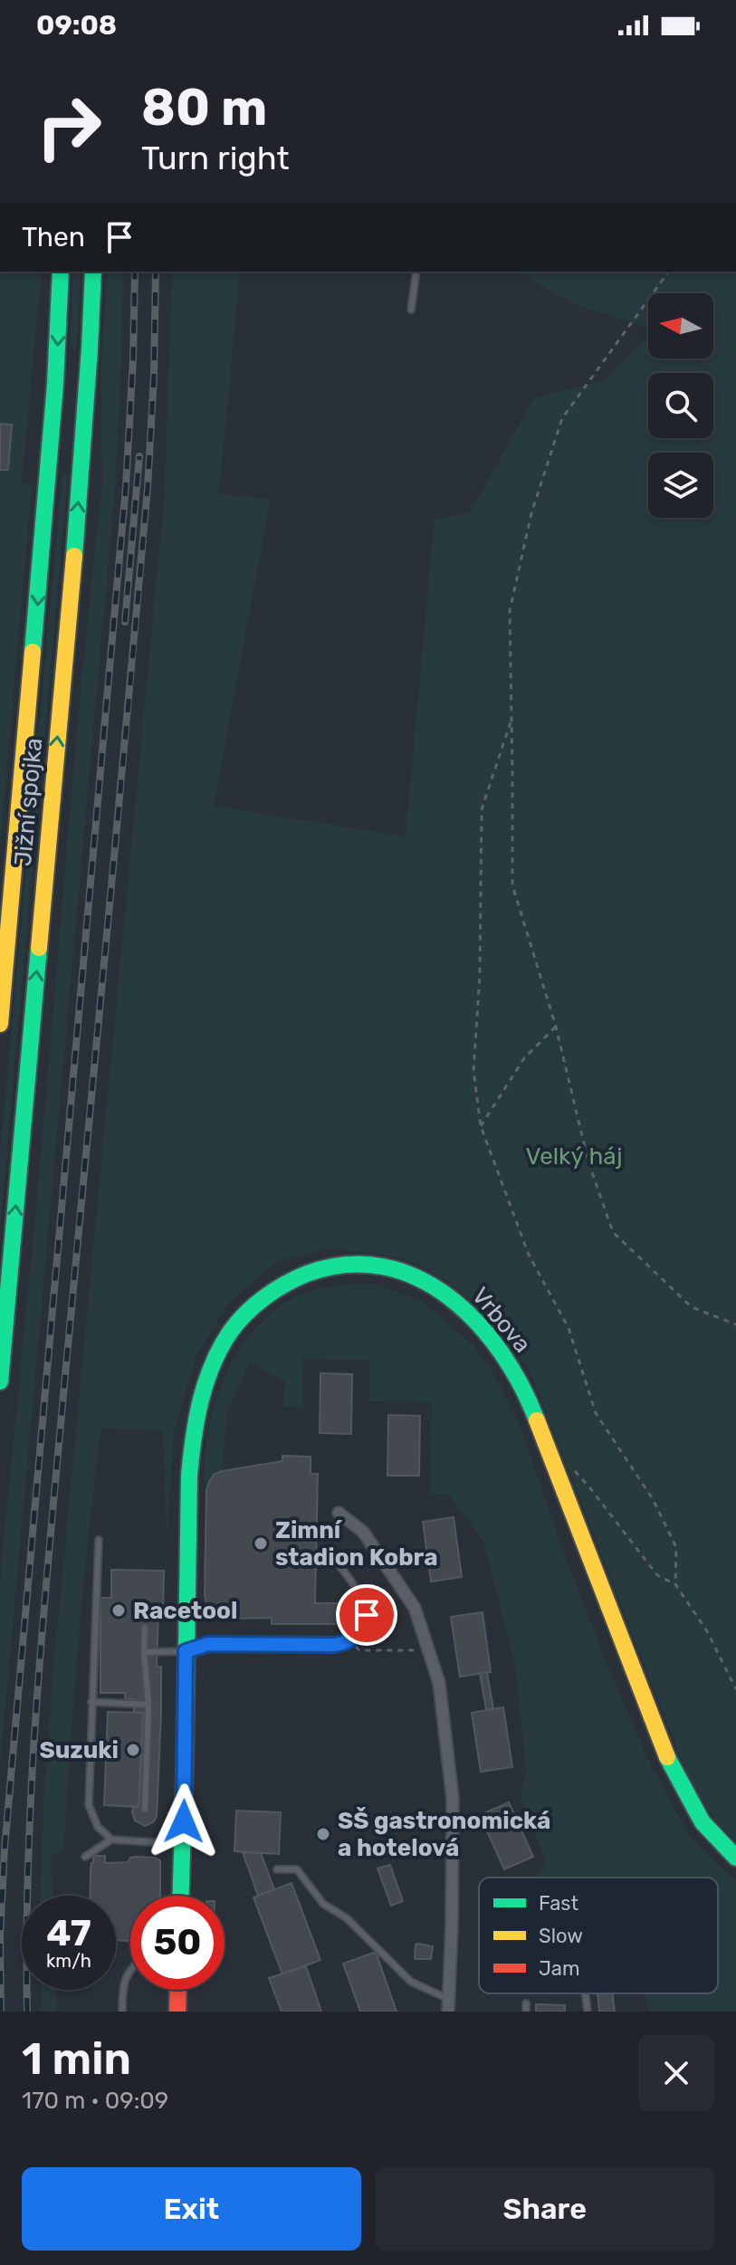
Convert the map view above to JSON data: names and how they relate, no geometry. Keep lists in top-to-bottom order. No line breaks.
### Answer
{"streets":{"main road":["Jižní spojka","Vrbova"]},"parks":["Velký háj"],"places":["Zimní stadion Kobra","Racetool","Suzuki","SŠ gastronomická a hotelová"],"legend":["Fast","Slow","Jam"],"north":"left","page":{"status":"09:08","turn":["80 m","Turn right"],"then":"Then","speed":"47 km/h","limit":"50","heading":["1 min","170 m · 09:09"],"buttons":["Exit","Share"]}}
